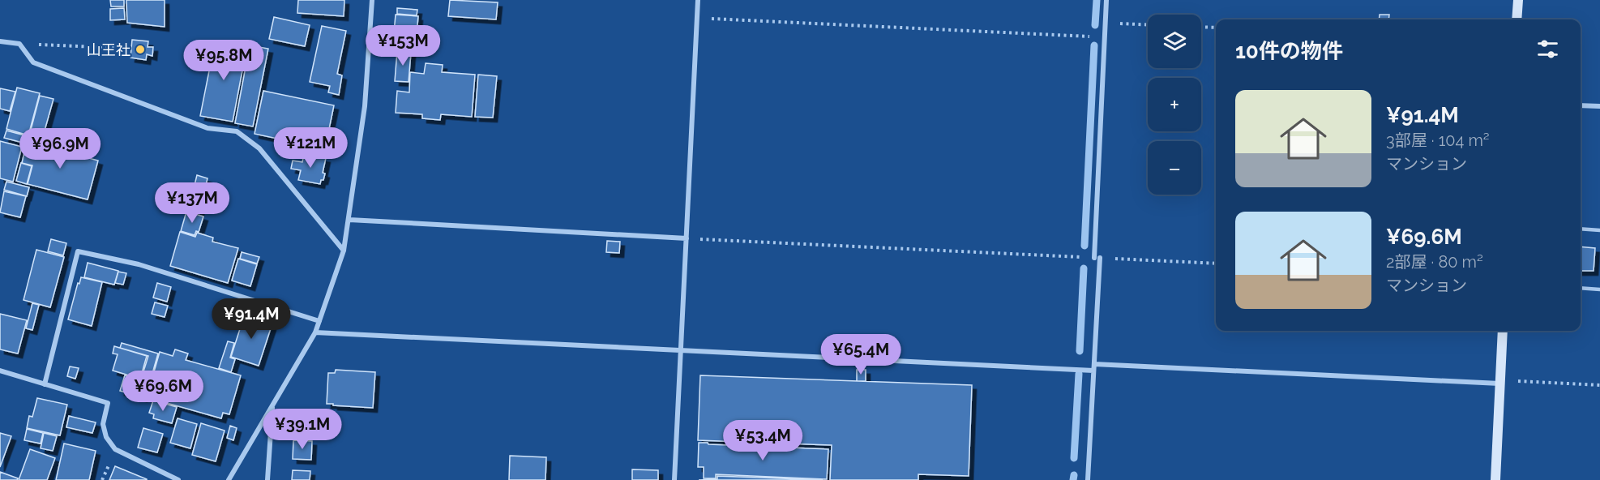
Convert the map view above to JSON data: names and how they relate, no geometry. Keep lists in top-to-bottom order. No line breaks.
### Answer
{"places":["山王社"],"page":{"map_buttons":["+","−"],"heading":"10件の物件","price":["¥153M","¥95.8M","¥121M","¥96.9M","¥137M","¥91.4M","¥65.4M","¥69.6M","¥39.1M","¥53.4M"],"list":[{"name":"¥91.4M","note":"3部屋 · 104 m² · マンション"},{"name":"¥69.6M","note":"2部屋 · 80 m² · マンション"}]}}
